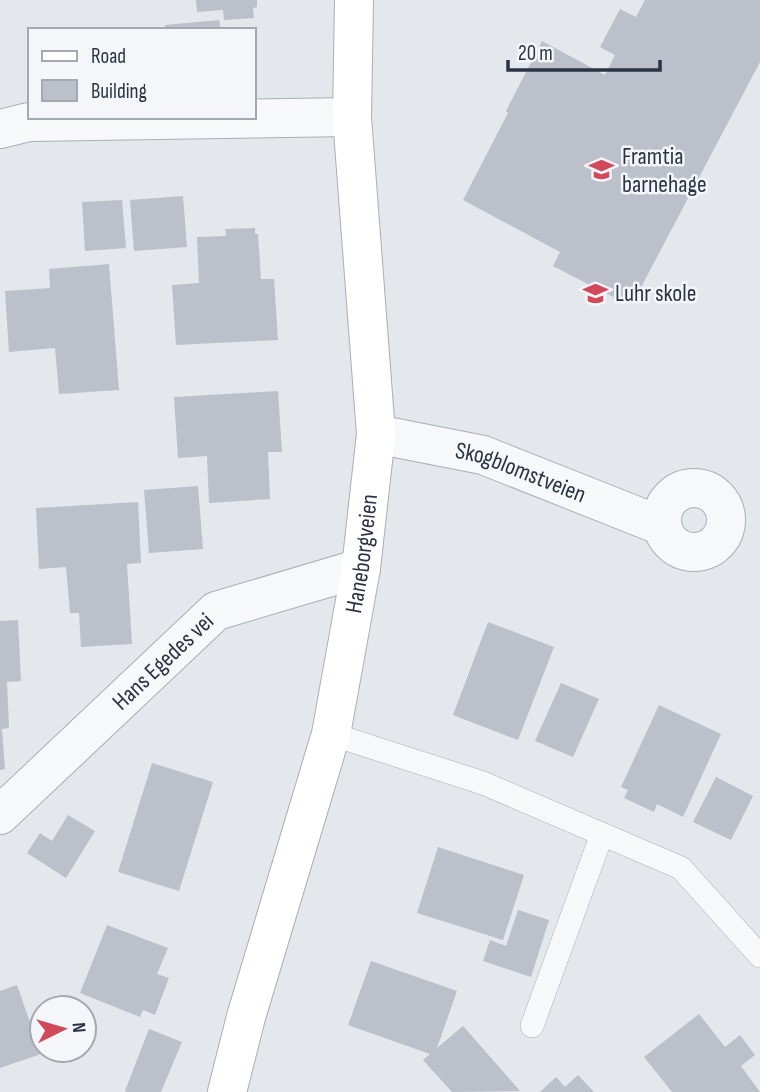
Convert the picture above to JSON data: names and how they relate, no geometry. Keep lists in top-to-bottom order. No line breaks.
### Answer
{"streets":{"street":["Skogblomstveien","Haneborgveien","Hans Egedes vei"]},"crossings":[["Skogblomstveien","Haneborgveien"],["Haneborgveien","Hans Egedes vei"]],"places":{"school or university":["Framtia barnehage","Luhr skole"]},"legend":["Road","Building"],"scale_bar":"20 m","north":"right"}
